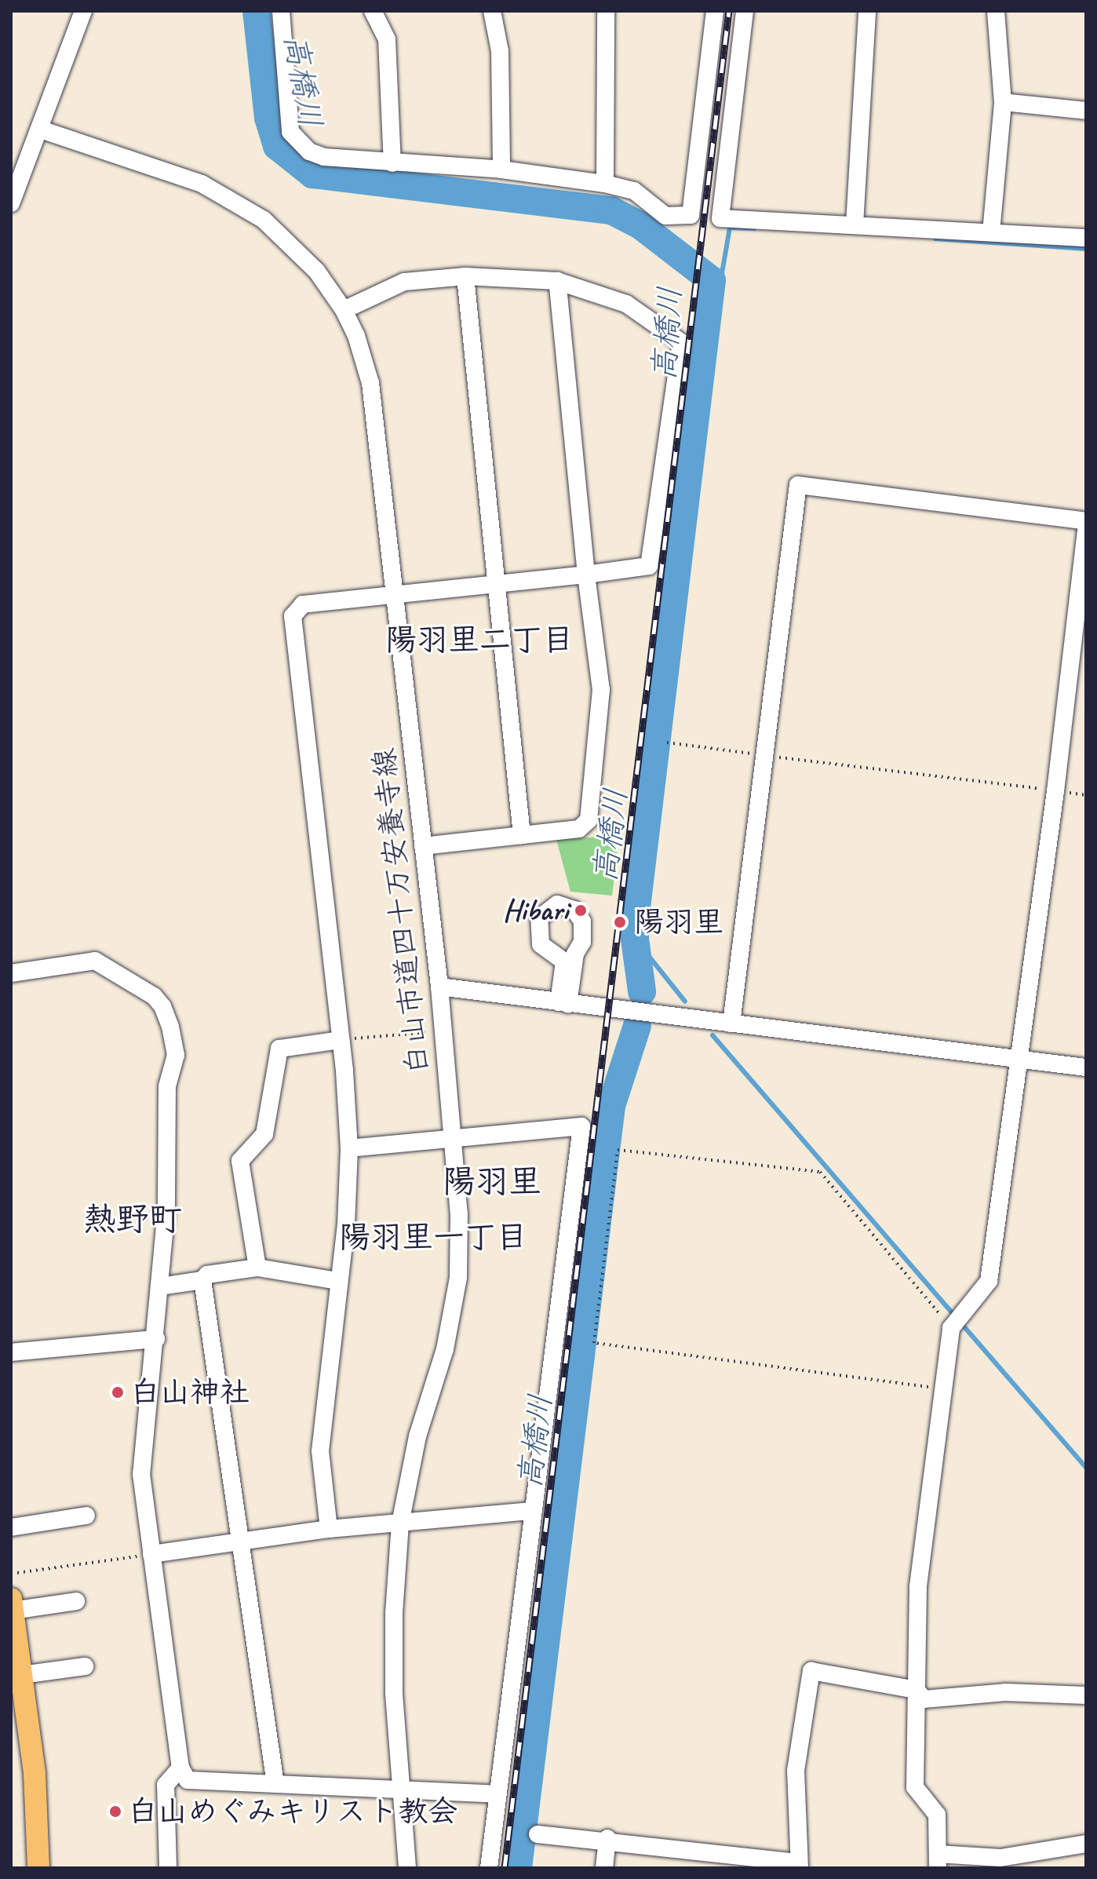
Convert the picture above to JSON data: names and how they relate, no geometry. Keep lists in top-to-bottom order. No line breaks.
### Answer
{"streets":{"street":["白山市道四十万安養寺線"]},"districts":["陽羽里二丁目","陽羽里","熱野町","陽羽里一丁目"],"water":["高橋川"],"places":["Hibari","陽羽里","白山神社","白山めぐみキリスト教会"]}
